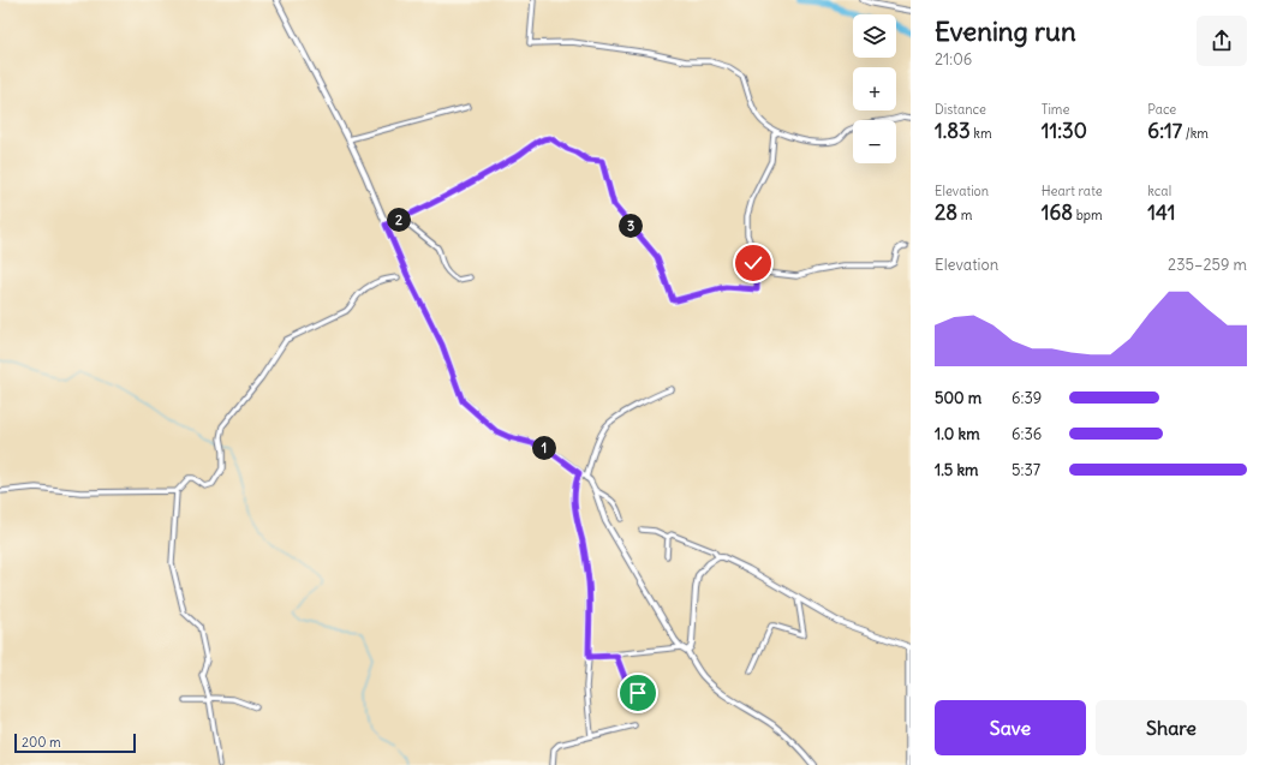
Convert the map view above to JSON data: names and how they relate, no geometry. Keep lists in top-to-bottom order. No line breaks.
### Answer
{"scale_bar":"200 m","page":{"heading":["Evening run","21:06"],"map_buttons":["+","−"],"stats":[["Distance","1.83 km"],["Time","11:30"],["Pace","6:17 /km"],["Elevation","28 m"],["Heart rate","168 bpm"],["kcal","141"]],"pins":["2","3","1"],"chart":["Elevation","235–259 m"],"list":[{"name":"500 m","note":"6:39"},{"name":"1.0 km","note":"6:36"},{"name":"1.5 km","note":"5:37"}],"buttons":["Save","Share"],"scale":"200 m"}}
